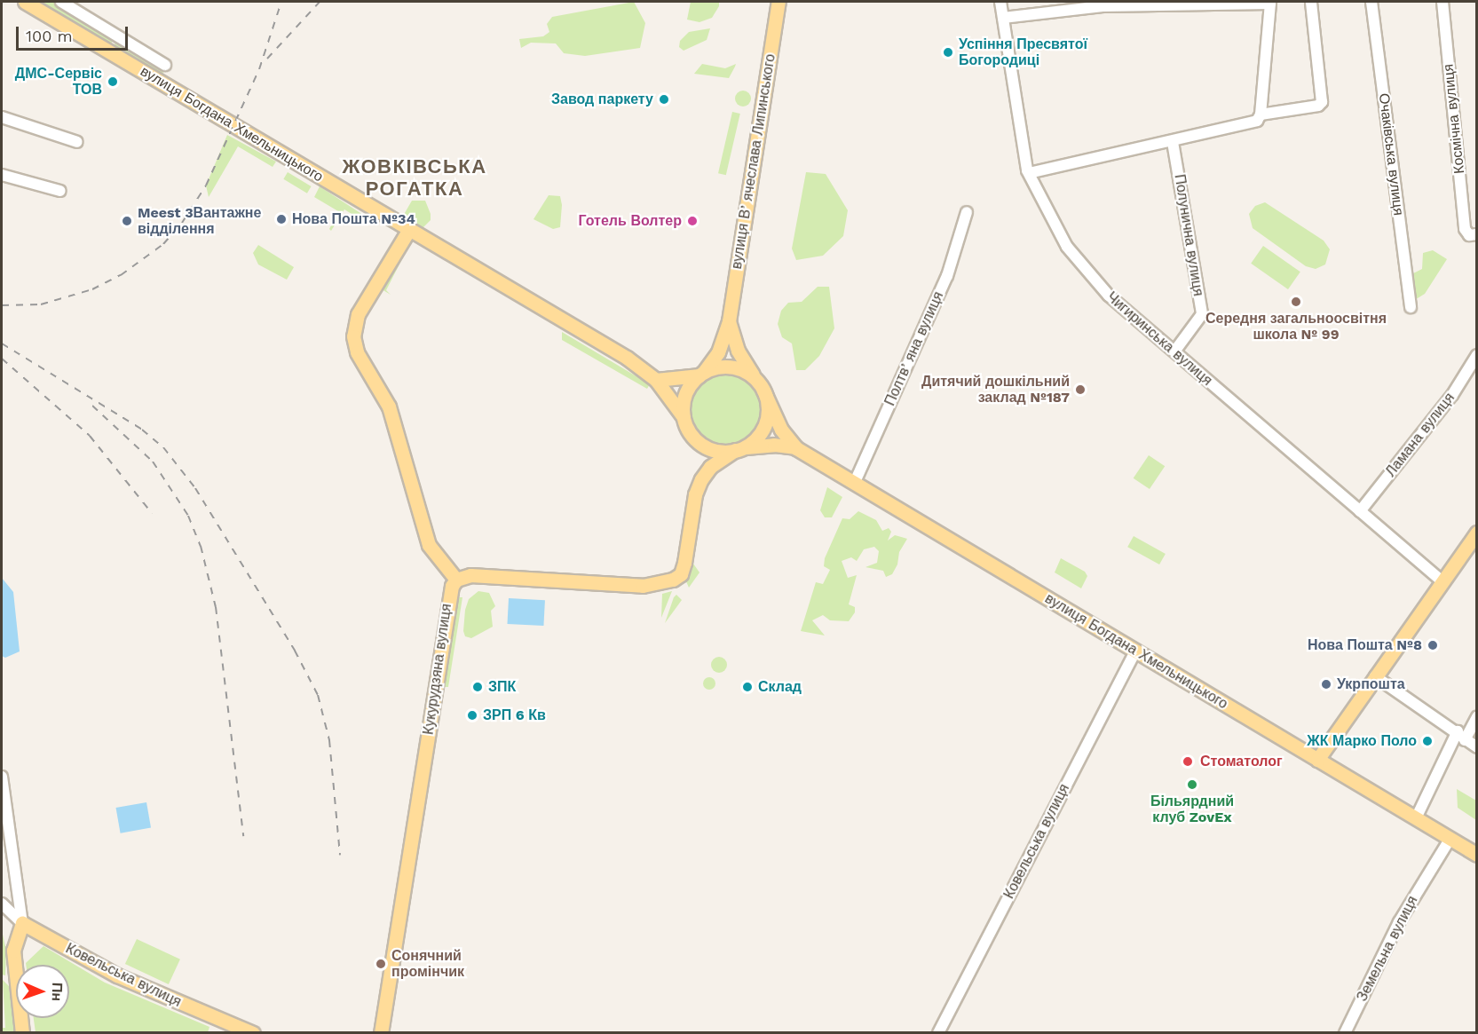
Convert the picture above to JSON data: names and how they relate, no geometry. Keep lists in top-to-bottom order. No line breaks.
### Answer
{"streets":{"main road":["вулиця Богдана Хмельницького","вулиця Вʼячеслава Липинського","Кукурудзяна вулиця","Ковельська вулиця"],"street":["Космічна вулиця","Очаківська вулиця","Полунична вулиця","Чигиринська вулиця","Полтвʼяна вулиця","Ламана вулиця","Земельна вулиця"]},"crossings":[["вулиця Богдана Хмельницького","вулиця Вʼячеслава Липинського"],["вулиця Богдана Хмельницького","Полтвʼяна вулиця"],["вулиця Богдана Хмельницького","Ковельська вулиця"],["вулиця Богдана Хмельницького","Земельна вулиця"],["Полунична вулиця","Чигиринська вулиця"],["Чигиринська вулиця","Ламана вулиця"]],"districts":["ЖОВКІВСЬКА РОГАТКА"],"places":["Успіння Пресвятої Богородиці","ДМС-Сервіс ТОВ","Завод паркету","Нова Пошта №34","Meest 3Вантажне відділення","Готель Волтер","Середня загальноосвітня школа № 99","Дитячий дошкільний заклад №187","Нова Пошта №8","Укрпошта","ЗПК","Склад","ЗРП 6 Кв","ЖК Марко Поло","Стоматолог","Більярдний клуб ZovEx","Сонячний промінчик"],"scale_bar":"100 m","north":"right"}
